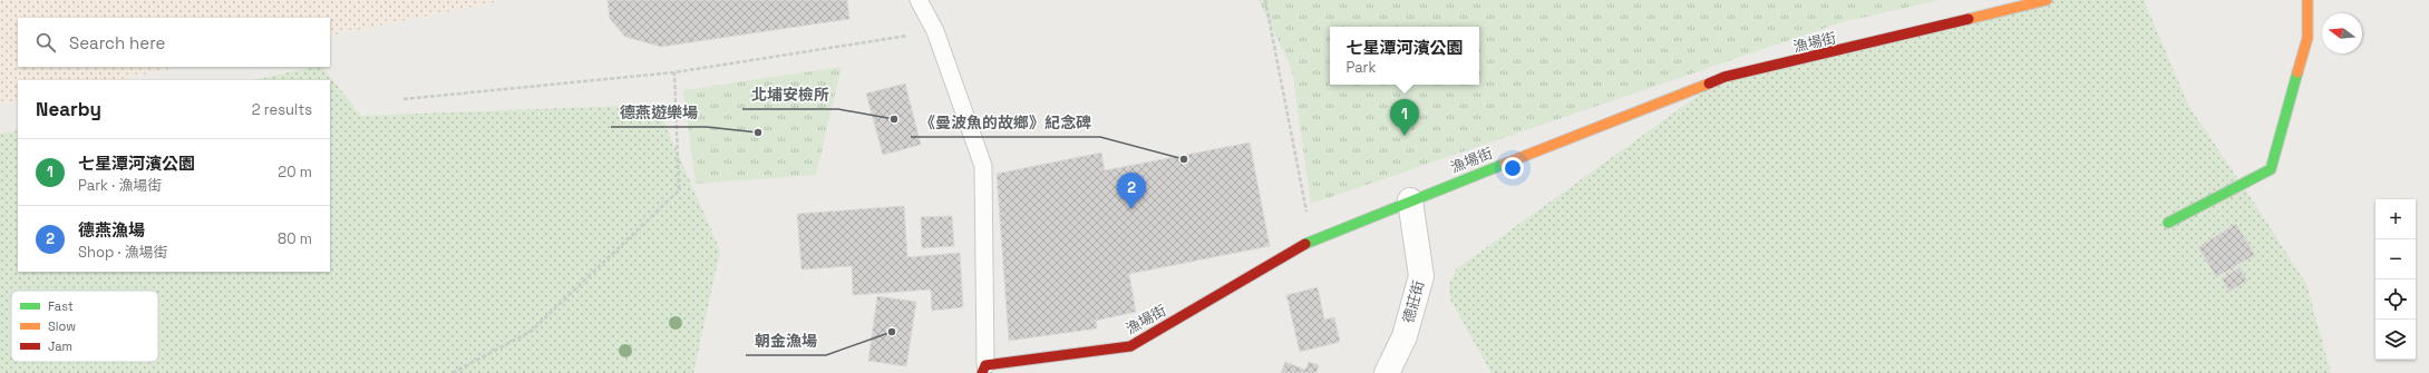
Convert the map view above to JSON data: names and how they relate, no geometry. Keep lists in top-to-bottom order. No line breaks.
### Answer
{"streets":{"street":["漁場街","德莊街"]},"crossings":[["漁場街","德莊街"]],"places":["北埔安檢所","德燕遊樂場","《曼波魚的故鄉》紀念碑","朝金漁場"],"legend":["Fast","Slow","Jam"],"north":"left","page":{"search":"Search here","popup":["七星潭河濱公園","Park"],"heading":["Nearby","2 results"],"pins":["1","2"],"list":[{"mark":"1","name":"七星潭河濱公園","note":"Park · 漁場街","value":"20 m"},{"mark":"2","name":"德燕漁場","note":"Shop · 漁場街","value":"80 m"}],"map_buttons":["+","−"]}}
